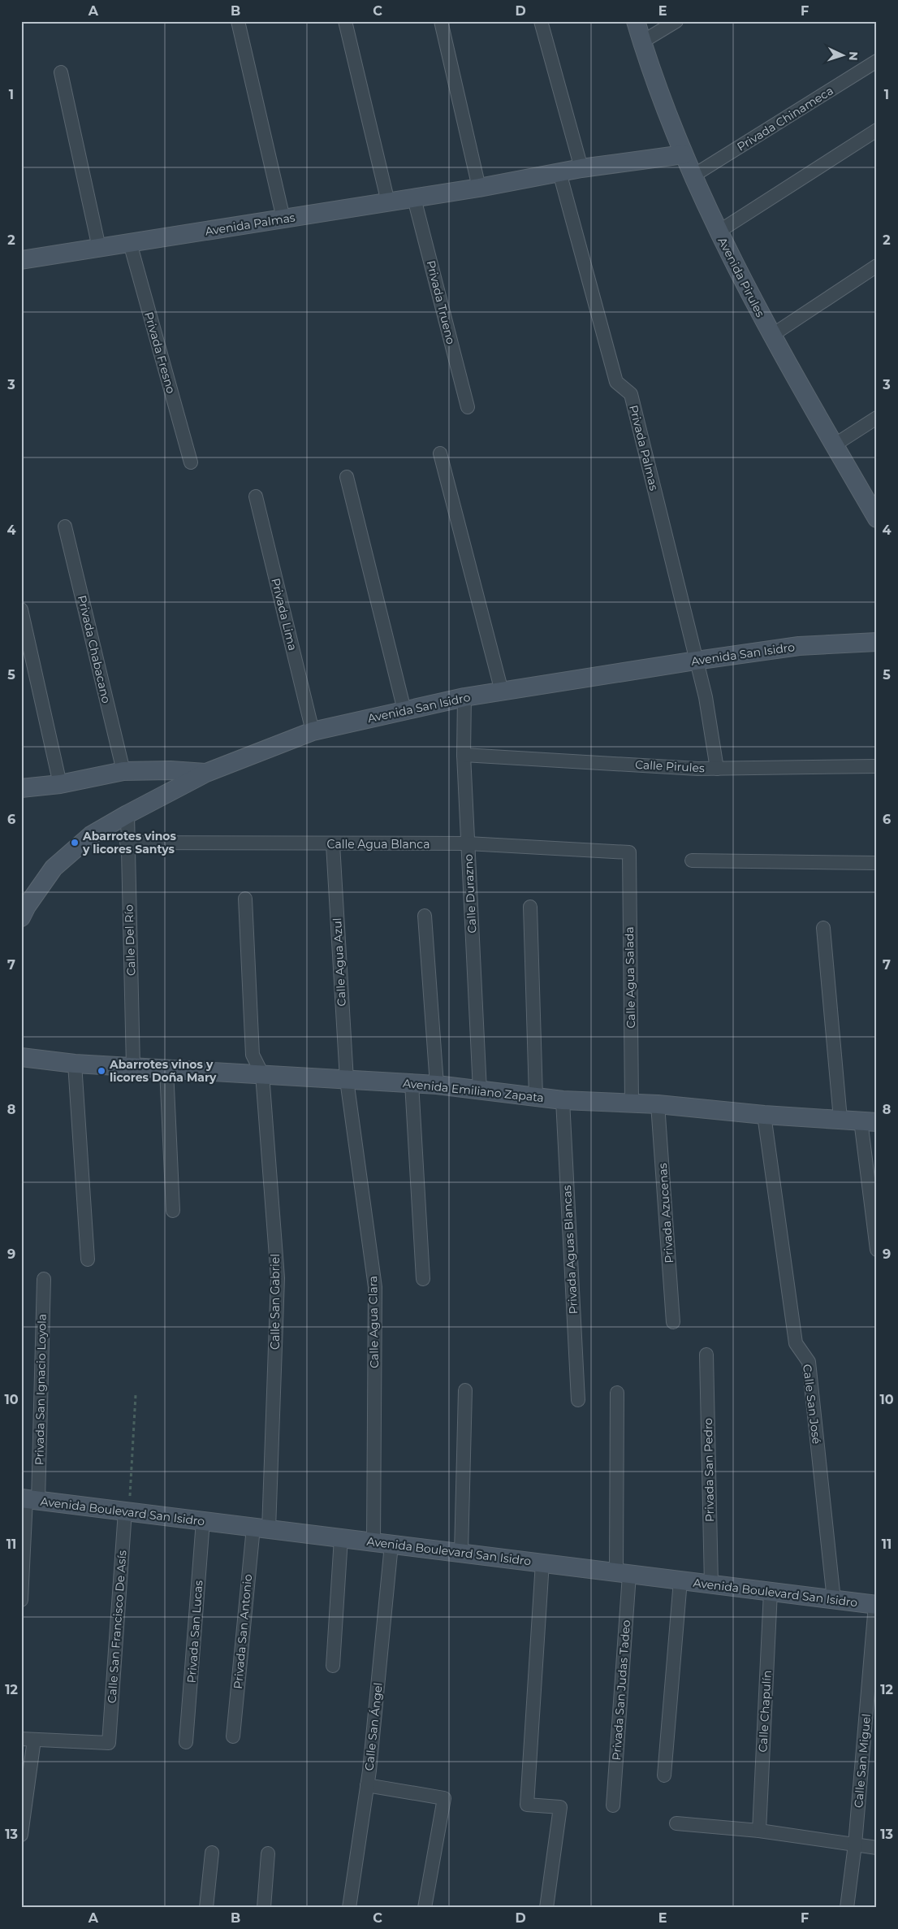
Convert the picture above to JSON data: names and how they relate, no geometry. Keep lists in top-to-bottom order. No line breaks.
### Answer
{"streets":{"main road":["Avenida Palmas","Avenida Pirules","Avenida San Isidro","Avenida Emiliano Zapata","Avenida Boulevard San Isidro"],"street":["Privada Chinameca","Privada Trueno","Privada Fresno","Privada Palmas","Privada Lima","Privada Chabacano","Calle Pirules","Calle Agua Blanca","Calle Durazno","Calle Del Río","Calle Agua Azul","Calle Agua Salada","Privada Azucenas","Privada Aguas Blancas","Calle San Gabriel","Calle Agua Clara","Privada San Ignacio Loyola","Calle San José","Privada San Pedro","Calle San Francisco De Asís","Privada San Lucas","Privada San Antonio","Privada San Judas Tadeo","Calle Chapulín","Calle San Ángel","Calle San Miguel"]},"crossings":[["Privada Chinameca","Avenida Pirules"],["Avenida Palmas","Avenida Pirules"],["Avenida Palmas","Privada Trueno"],["Avenida Palmas","Privada Fresno"],["Avenida Palmas","Privada Palmas"],["Privada Palmas","Avenida San Isidro"],["Privada Palmas","Calle Pirules"],["Privada Lima","Avenida San Isidro"],["Avenida San Isidro","Calle Durazno"],["Avenida San Isidro","Calle Del Río"],["Calle Pirules","Calle Durazno"],["Calle Agua Blanca","Calle Durazno"],["Calle Agua Blanca","Calle Del Río"],["Calle Agua Blanca","Calle Agua Azul"],["Calle Agua Blanca","Calle Agua Salada"],["Calle Durazno","Avenida Emiliano Zapata"],["Calle Del Río","Avenida Emiliano Zapata"],["Calle Agua Azul","Avenida Emiliano Zapata"],["Calle Agua Azul","Calle Agua Clara"],["Calle Agua Salada","Avenida Emiliano Zapata"],["Avenida Emiliano Zapata","Privada Azucenas"],["Avenida Emiliano Zapata","Privada Aguas Blancas"],["Avenida Emiliano Zapata","Calle San Gabriel"],["Avenida Emiliano Zapata","Calle Agua Clara"],["Avenida Emiliano Zapata","Calle San José"],["Calle San Gabriel","Avenida Boulevard San Isidro"],["Calle San Gabriel","Privada San Antonio"],["Calle Agua Clara","Avenida Boulevard San Isidro"],["Calle Agua Clara","Calle San Ángel"],["Privada San Ignacio Loyola","Avenida Boulevard San Isidro"],["Calle San José","Avenida Boulevard San Isidro"],["Privada San Pedro","Avenida Boulevard San Isidro"],["Avenida Boulevard San Isidro","Calle San Francisco De Asís"],["Avenida Boulevard San Isidro","Privada San Lucas"],["Avenida Boulevard San Isidro","Privada San Antonio"],["Avenida Boulevard San Isidro","Privada San Judas Tadeo"],["Avenida Boulevard San Isidro","Calle Chapulín"],["Avenida Boulevard San Isidro","Calle San Ángel"],["Avenida Boulevard San Isidro","Calle San Miguel"]],"places":["Abarrotes vinos y licores Santys","Abarrotes vinos y licores Doña Mary"],"north":"right","grid":{"columns":["A","B","C","D","E","F"],"rows":["1","2","3","4","5","6","7","8","9","10","11","12","13"]}}
